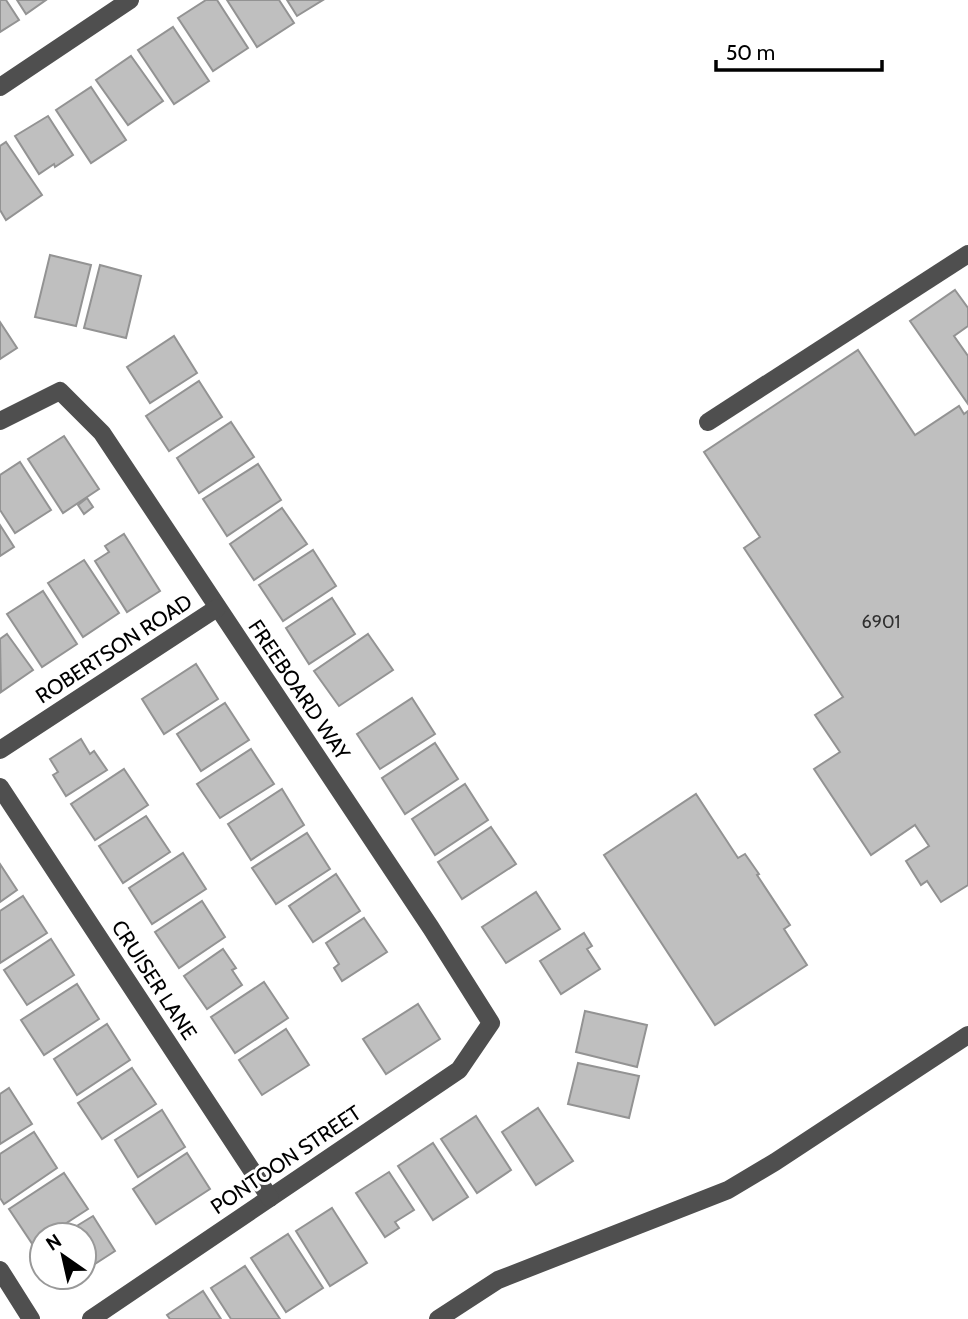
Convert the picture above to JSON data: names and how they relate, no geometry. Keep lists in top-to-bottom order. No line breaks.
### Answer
{"streets":{"street":["ROBERTSON ROAD","FREEBOARD WAY","CRUISER LANE","PONTOON STREET"]},"crossings":[["ROBERTSON ROAD","FREEBOARD WAY"],["FREEBOARD WAY","PONTOON STREET"],["CRUISER LANE","PONTOON STREET"]],"house_numbers":["6901"],"scale_bar":"50 m","north":"top left"}
